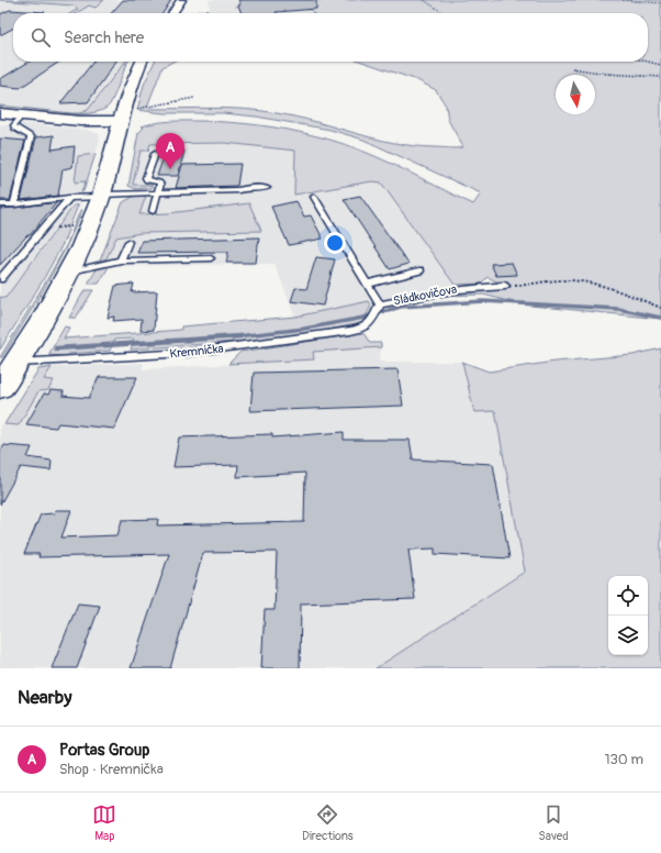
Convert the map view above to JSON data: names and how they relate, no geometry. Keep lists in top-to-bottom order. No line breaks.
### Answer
{"streets":{"lane":["Sládkovičova","Kremnička"]},"crossings":[["Sládkovičova","Kremnička"]],"north":"bottom","page":{"search":"Search here","pins":"A","heading":"Nearby","list":[{"mark":"A","name":"Portas Group","note":"Shop · Kremnička","value":"130 m"}],"nav":["Map","Directions","Saved"]}}
